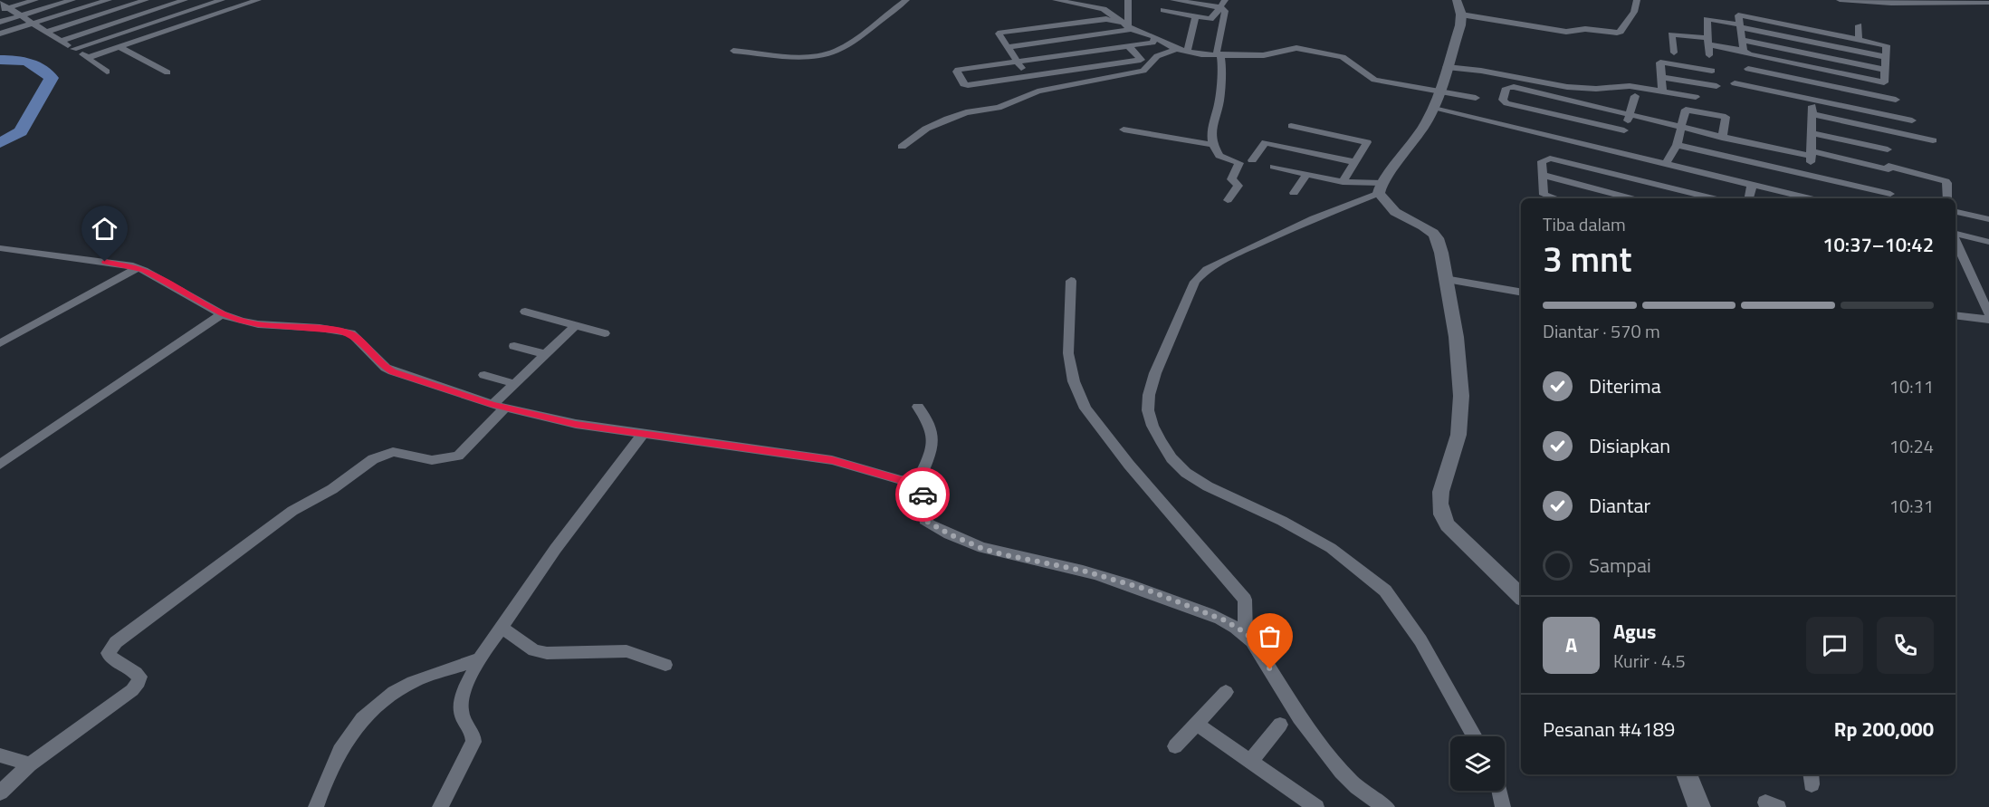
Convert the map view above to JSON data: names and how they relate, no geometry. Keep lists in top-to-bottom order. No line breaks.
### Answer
{"page":{"heading":["3 mnt","Tiba dalam","10:37–10:42"],"panel":["Agus","Kurir · 4.5","Pesanan #4189","Rp 200,000"],"bar":"Diantar · 570 m","list":[["Diterima","10:11"],["Disiapkan","10:24"],["Diantar","10:31"],"Sampai"],"round":"A"}}
